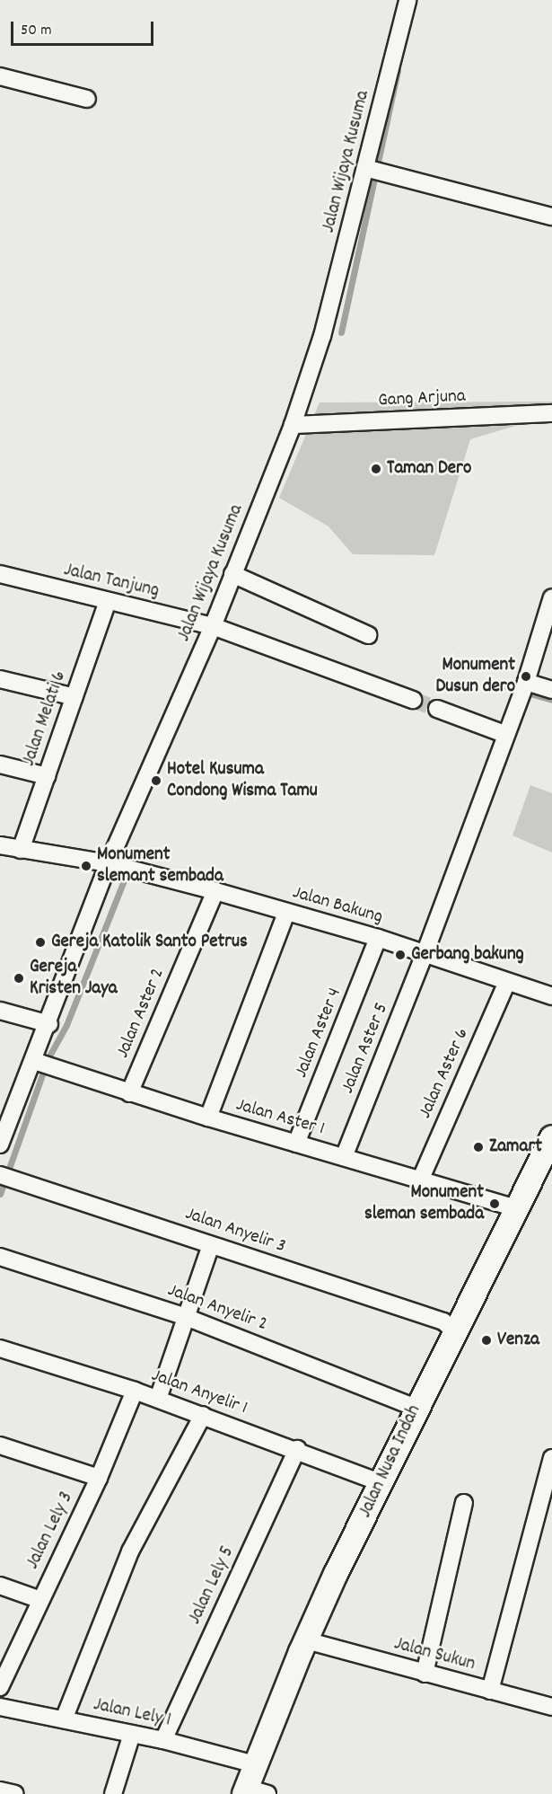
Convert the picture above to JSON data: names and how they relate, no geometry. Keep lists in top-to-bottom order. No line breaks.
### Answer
{"streets":{"main road":["Jalan Nusa Indah"],"street":["Jalan Wijaya Kusuma","Gang Arjuna","Jalan Tanjung","Jalan Melati 6","Jalan Bakung","Jalan Aster 2","Jalan Aster 4","Jalan Aster 5","Jalan Aster 6","Jalan Aster 1","Jalan Anyelir 3","Jalan Anyelir 2","Jalan Anyelir 1","Jalan Lely 3","Jalan Lely 5","Jalan Sukun","Jalan Lely 1"]},"crossings":[["Jalan Wijaya Kusuma","Gang Arjuna"],["Jalan Wijaya Kusuma","Jalan Tanjung"],["Jalan Wijaya Kusuma","Jalan Bakung"],["Jalan Wijaya Kusuma","Jalan Aster 1"],["Jalan Tanjung","Jalan Melati 6"],["Jalan Melati 6","Jalan Bakung"],["Jalan Bakung","Jalan Aster 2"],["Jalan Bakung","Jalan Aster 4"],["Jalan Bakung","Jalan Aster 5"],["Jalan Bakung","Jalan Aster 6"],["Jalan Aster 2","Jalan Aster 1"],["Jalan Aster 4","Jalan Aster 1"],["Jalan Aster 5","Jalan Aster 1"],["Jalan Aster 6","Jalan Aster 1"],["Jalan Aster 1","Jalan Nusa Indah"],["Jalan Anyelir 3","Jalan Nusa Indah"],["Jalan Anyelir 2","Jalan Nusa Indah"],["Jalan Anyelir 1","Jalan Nusa Indah"],["Jalan Anyelir 1","Jalan Lely 3"],["Jalan Anyelir 1","Jalan Lely 5"],["Jalan Nusa Indah","Jalan Sukun"],["Jalan Nusa Indah","Jalan Lely 1"],["Jalan Lely 5","Jalan Lely 1"]],"places":["Taman Dero","Monument Dusun dero","Hotel Kusuma Condong Wisma Tamu","Monument slemant sembada","Gereja Katolik Santo Petrus","Gerbang bakung","Gereja Kristen Jaya","Zamart","Monument sleman sembada","Venza"],"scale_bar":"50 m"}
